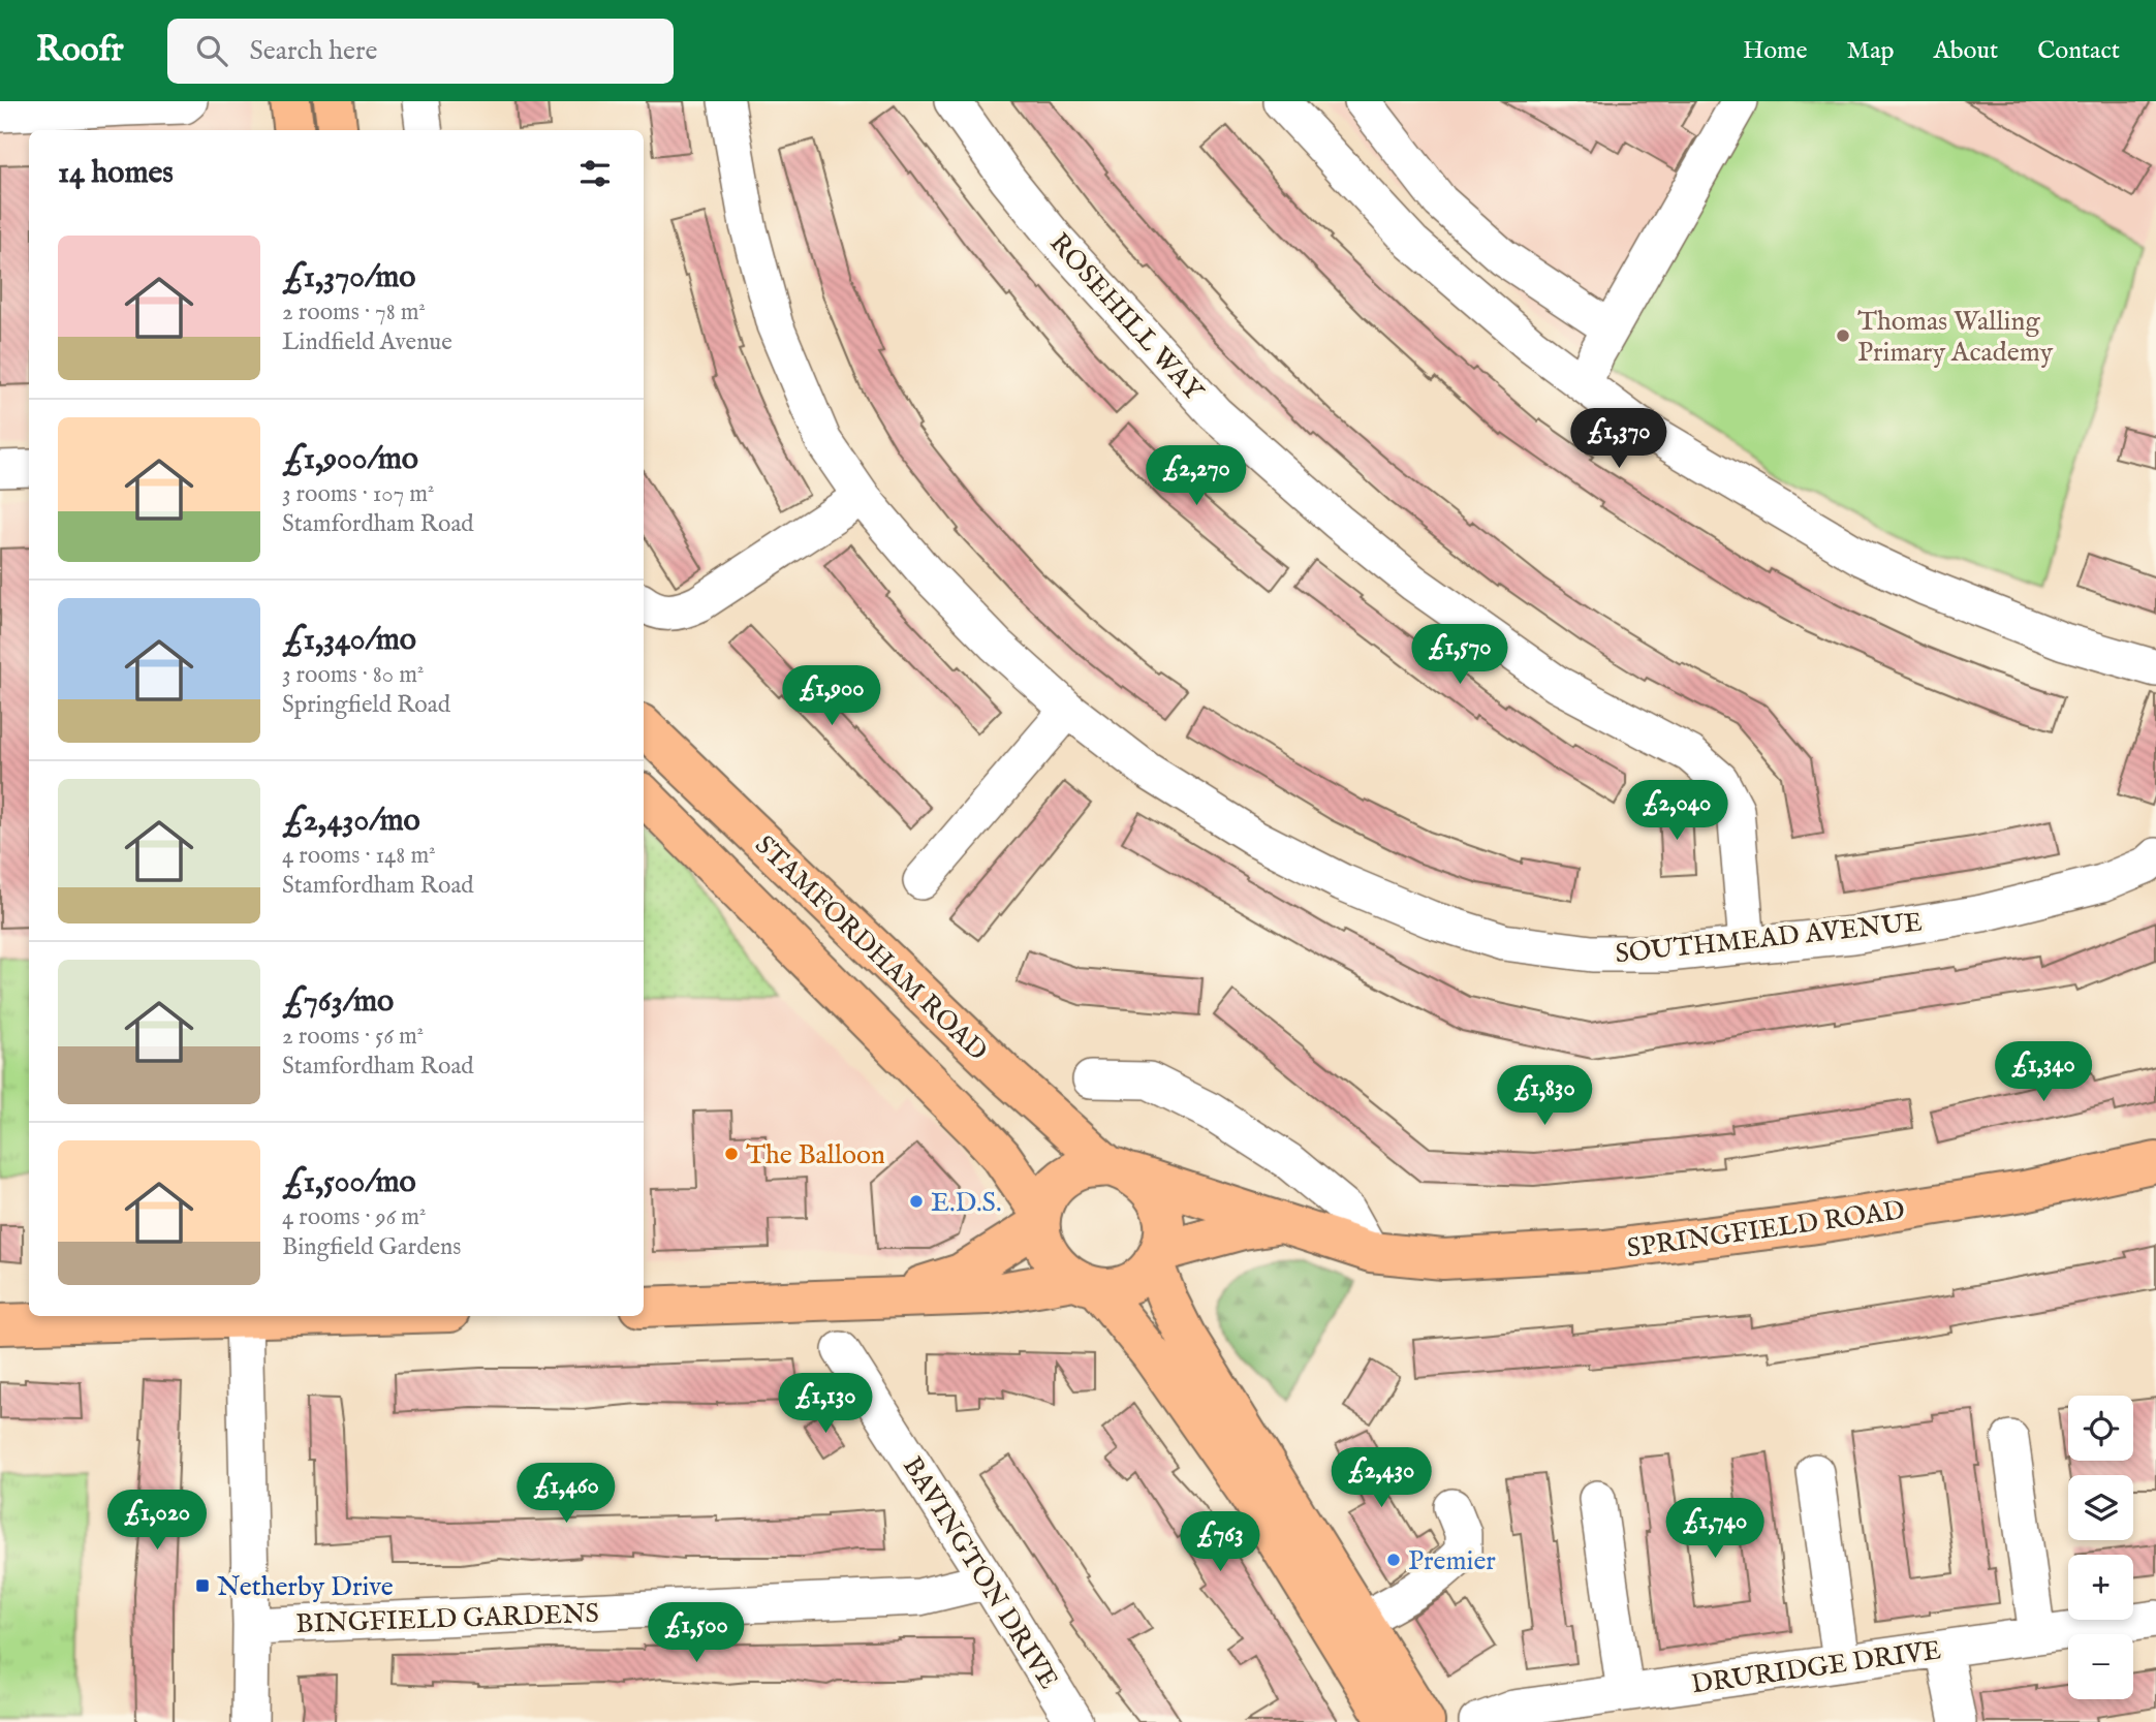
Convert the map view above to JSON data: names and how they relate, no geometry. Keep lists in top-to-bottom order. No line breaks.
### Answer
{"streets":{"main road":["STAMFORDHAM ROAD","SPRINGFIELD ROAD"],"street":["ROSEHILL WAY","SOUTHMEAD AVENUE","BAVINGTON DRIVE","BINGFIELD GARDENS","DRURIDGE DRIVE"]},"crossings":[["ROSEHILL WAY","SOUTHMEAD AVENUE"],["STAMFORDHAM ROAD","SPRINGFIELD ROAD"],["BAVINGTON DRIVE","BINGFIELD GARDENS"]],"places":{"other":["Thomas Walling Primary Academy","The Balloon","E.D.S.","Premier"],"transit":["Netherby Drive"]},"page":{"header":"Roofr","search":"Search here","nav":["Home","Map","About","Contact"],"heading":"14 homes","list":[{"name":"£1,370/mo","note":"2 rooms · 78 m² · Lindfield Avenue"},{"name":"£1,900/mo","note":"3 rooms · 107 m² · Stamfordham Road"},{"name":"£1,340/mo","note":"3 rooms · 80 m² · Springfield Road"},{"name":"£2,430/mo","note":"4 rooms · 148 m² · Stamfordham Road"},{"name":"£763/mo","note":"2 rooms · 56 m² · Stamfordham Road"},{"name":"£1,500/mo","note":"4 rooms · 96 m² · Bingfield Gardens"}],"price":["£1,370","£2,270","£1,570","£1,900","£2,040","£1,340","£1,830","£1,130","£2,430","£1,460","£1,020","£1,740","£763","£1,500"],"map_buttons":["+","−"]}}
